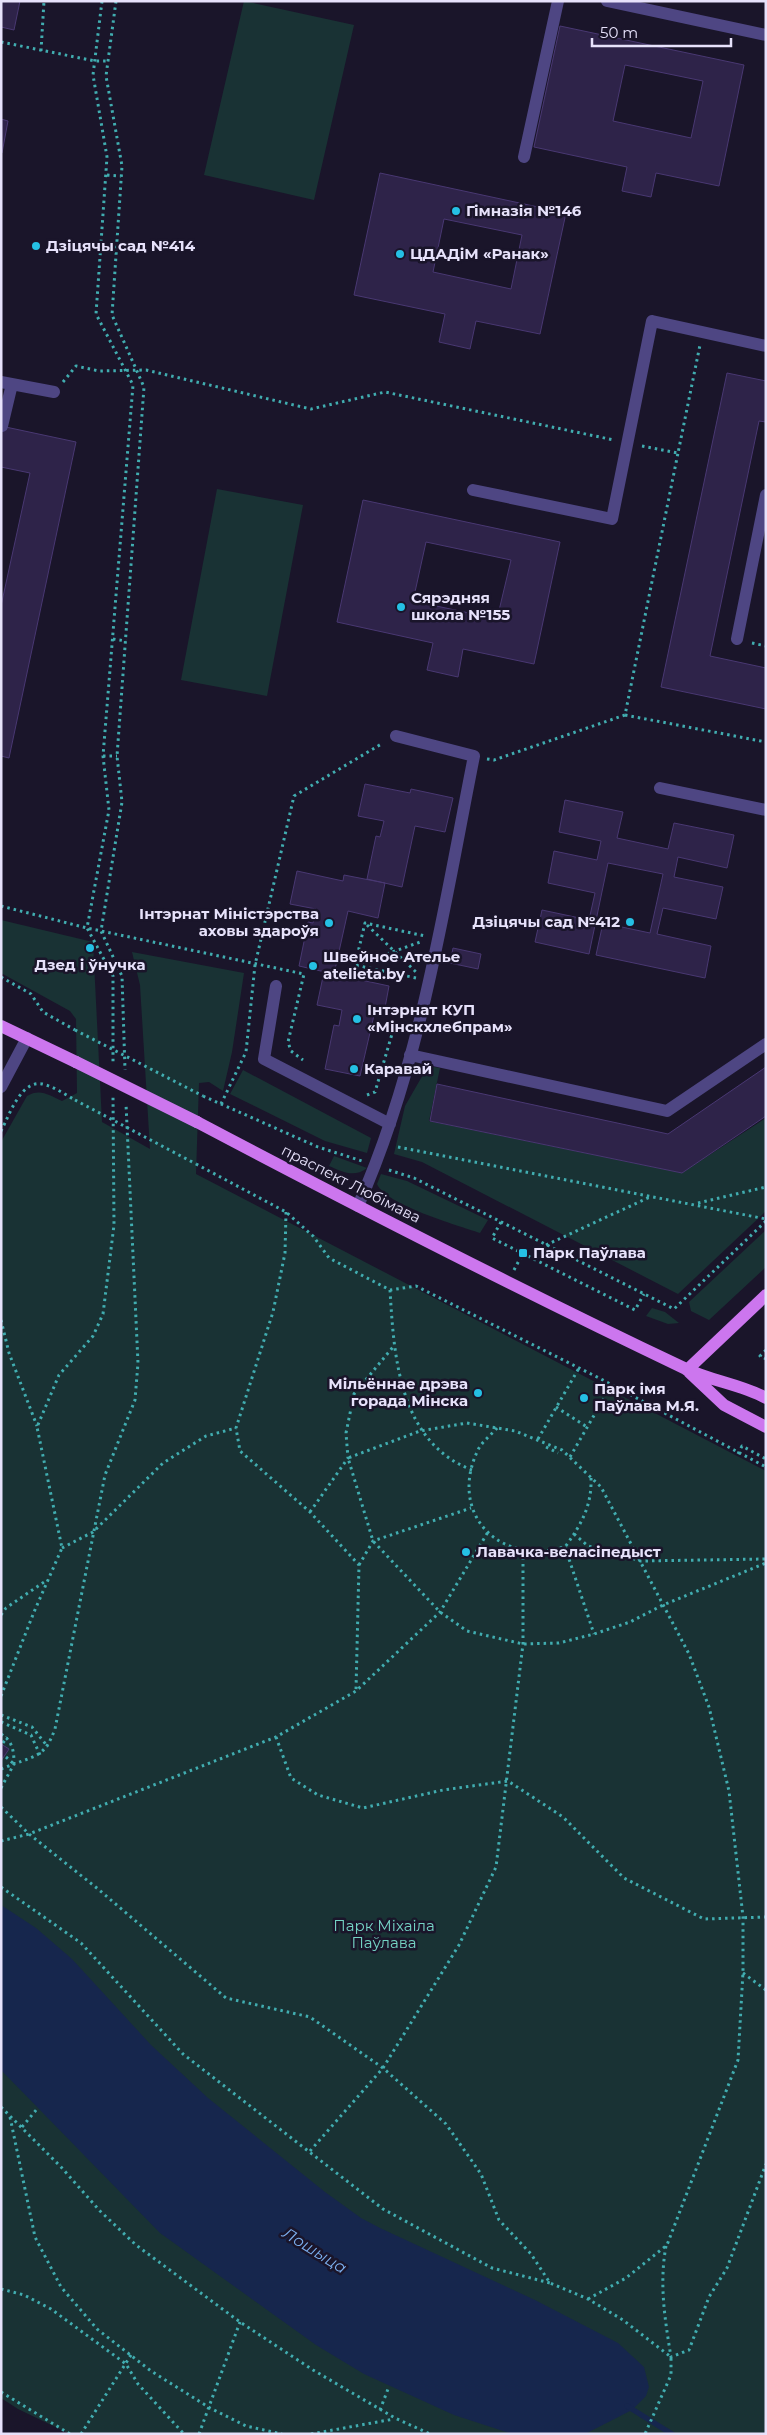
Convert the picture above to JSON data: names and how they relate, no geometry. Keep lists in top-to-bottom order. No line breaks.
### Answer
{"streets":{"main road":["праспект Любімава"]},"water":["Лошыца"],"parks":["Парк Міхаіла Паўлава"],"places":{"other":["Гімназія №146","Дзіцячы сад №414","ЦДАДіМ «Ранак»","Сярэдняя школа №155","Дзіцячы сад №412","Інтэрнат Міністэрства аховы здароўя","Дзед і ўнучка","Швейное Ателье atelieta.by","Інтэрнат КУП «Мінскхлебпрам»","Каравай","Мільённае дрэва горада Мінска","Парк імя Паўлава М.Я.","Лавачка-веласіпедыст"],"transit":["Парк Паўлава"]},"scale_bar":"50 m"}
